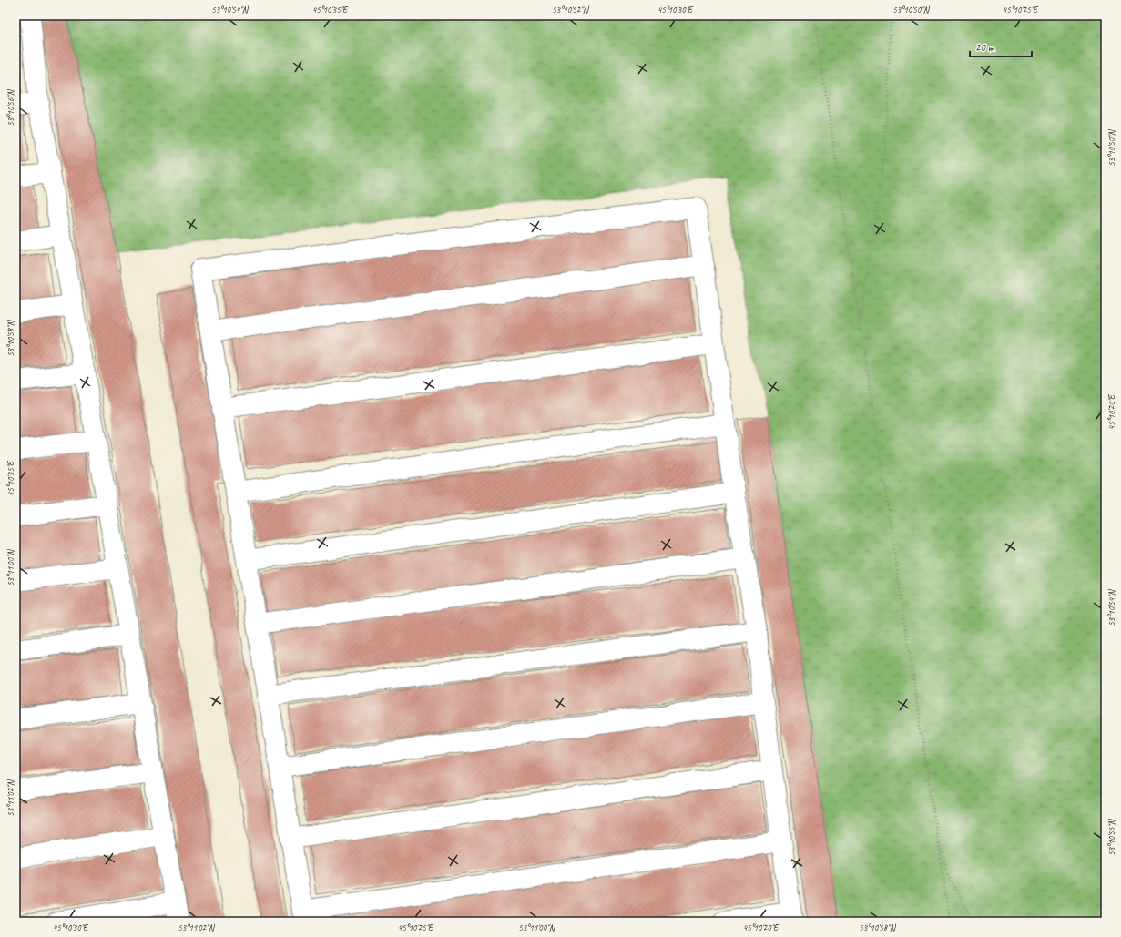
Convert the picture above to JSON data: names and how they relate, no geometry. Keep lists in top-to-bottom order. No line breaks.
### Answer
{"scale_bar":"20 m","coordinates":["53°10'54\"N","45°10'35\"E","53°10'52\"N","45°10'30\"E","53°10'50\"N","45°10'25\"E","53°10'56\"N","53°10'58\"N","45°10'20\"E","53°11'00\"N","53°11'02\"N"]}
